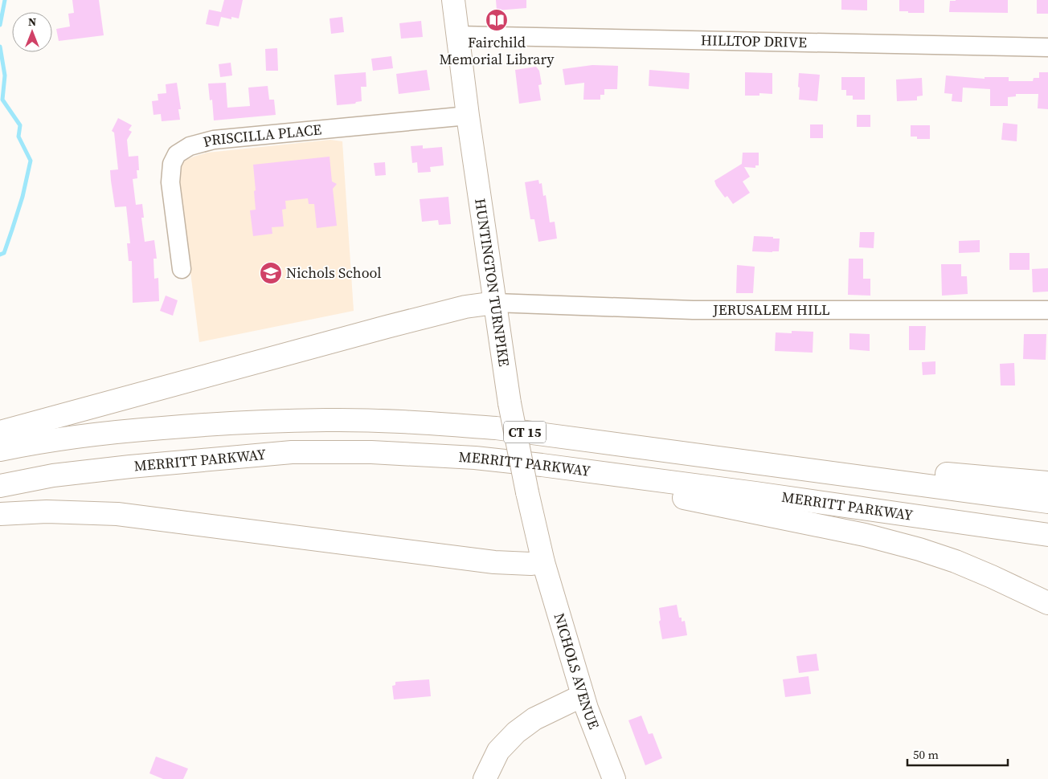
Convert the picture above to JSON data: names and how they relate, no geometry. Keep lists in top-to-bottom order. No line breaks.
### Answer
{"streets":{"main road":["HUNTINGTON TURNPIKE","CT 15","MERRITT PARKWAY","NICHOLS AVENUE"],"street":["HILLTOP DRIVE","PRISCILLA PLACE","JERUSALEM HILL"]},"crossings":[["HILLTOP DRIVE","HUNTINGTON TURNPIKE"],["PRISCILLA PLACE","HUNTINGTON TURNPIKE"],["HUNTINGTON TURNPIKE","JERUSALEM HILL"],["HUNTINGTON TURNPIKE","NICHOLS AVENUE"]],"places":{"library":["Fairchild Memorial Library"],"school or university":["Nichols School"]},"scale_bar":"50 m","north":"top"}
